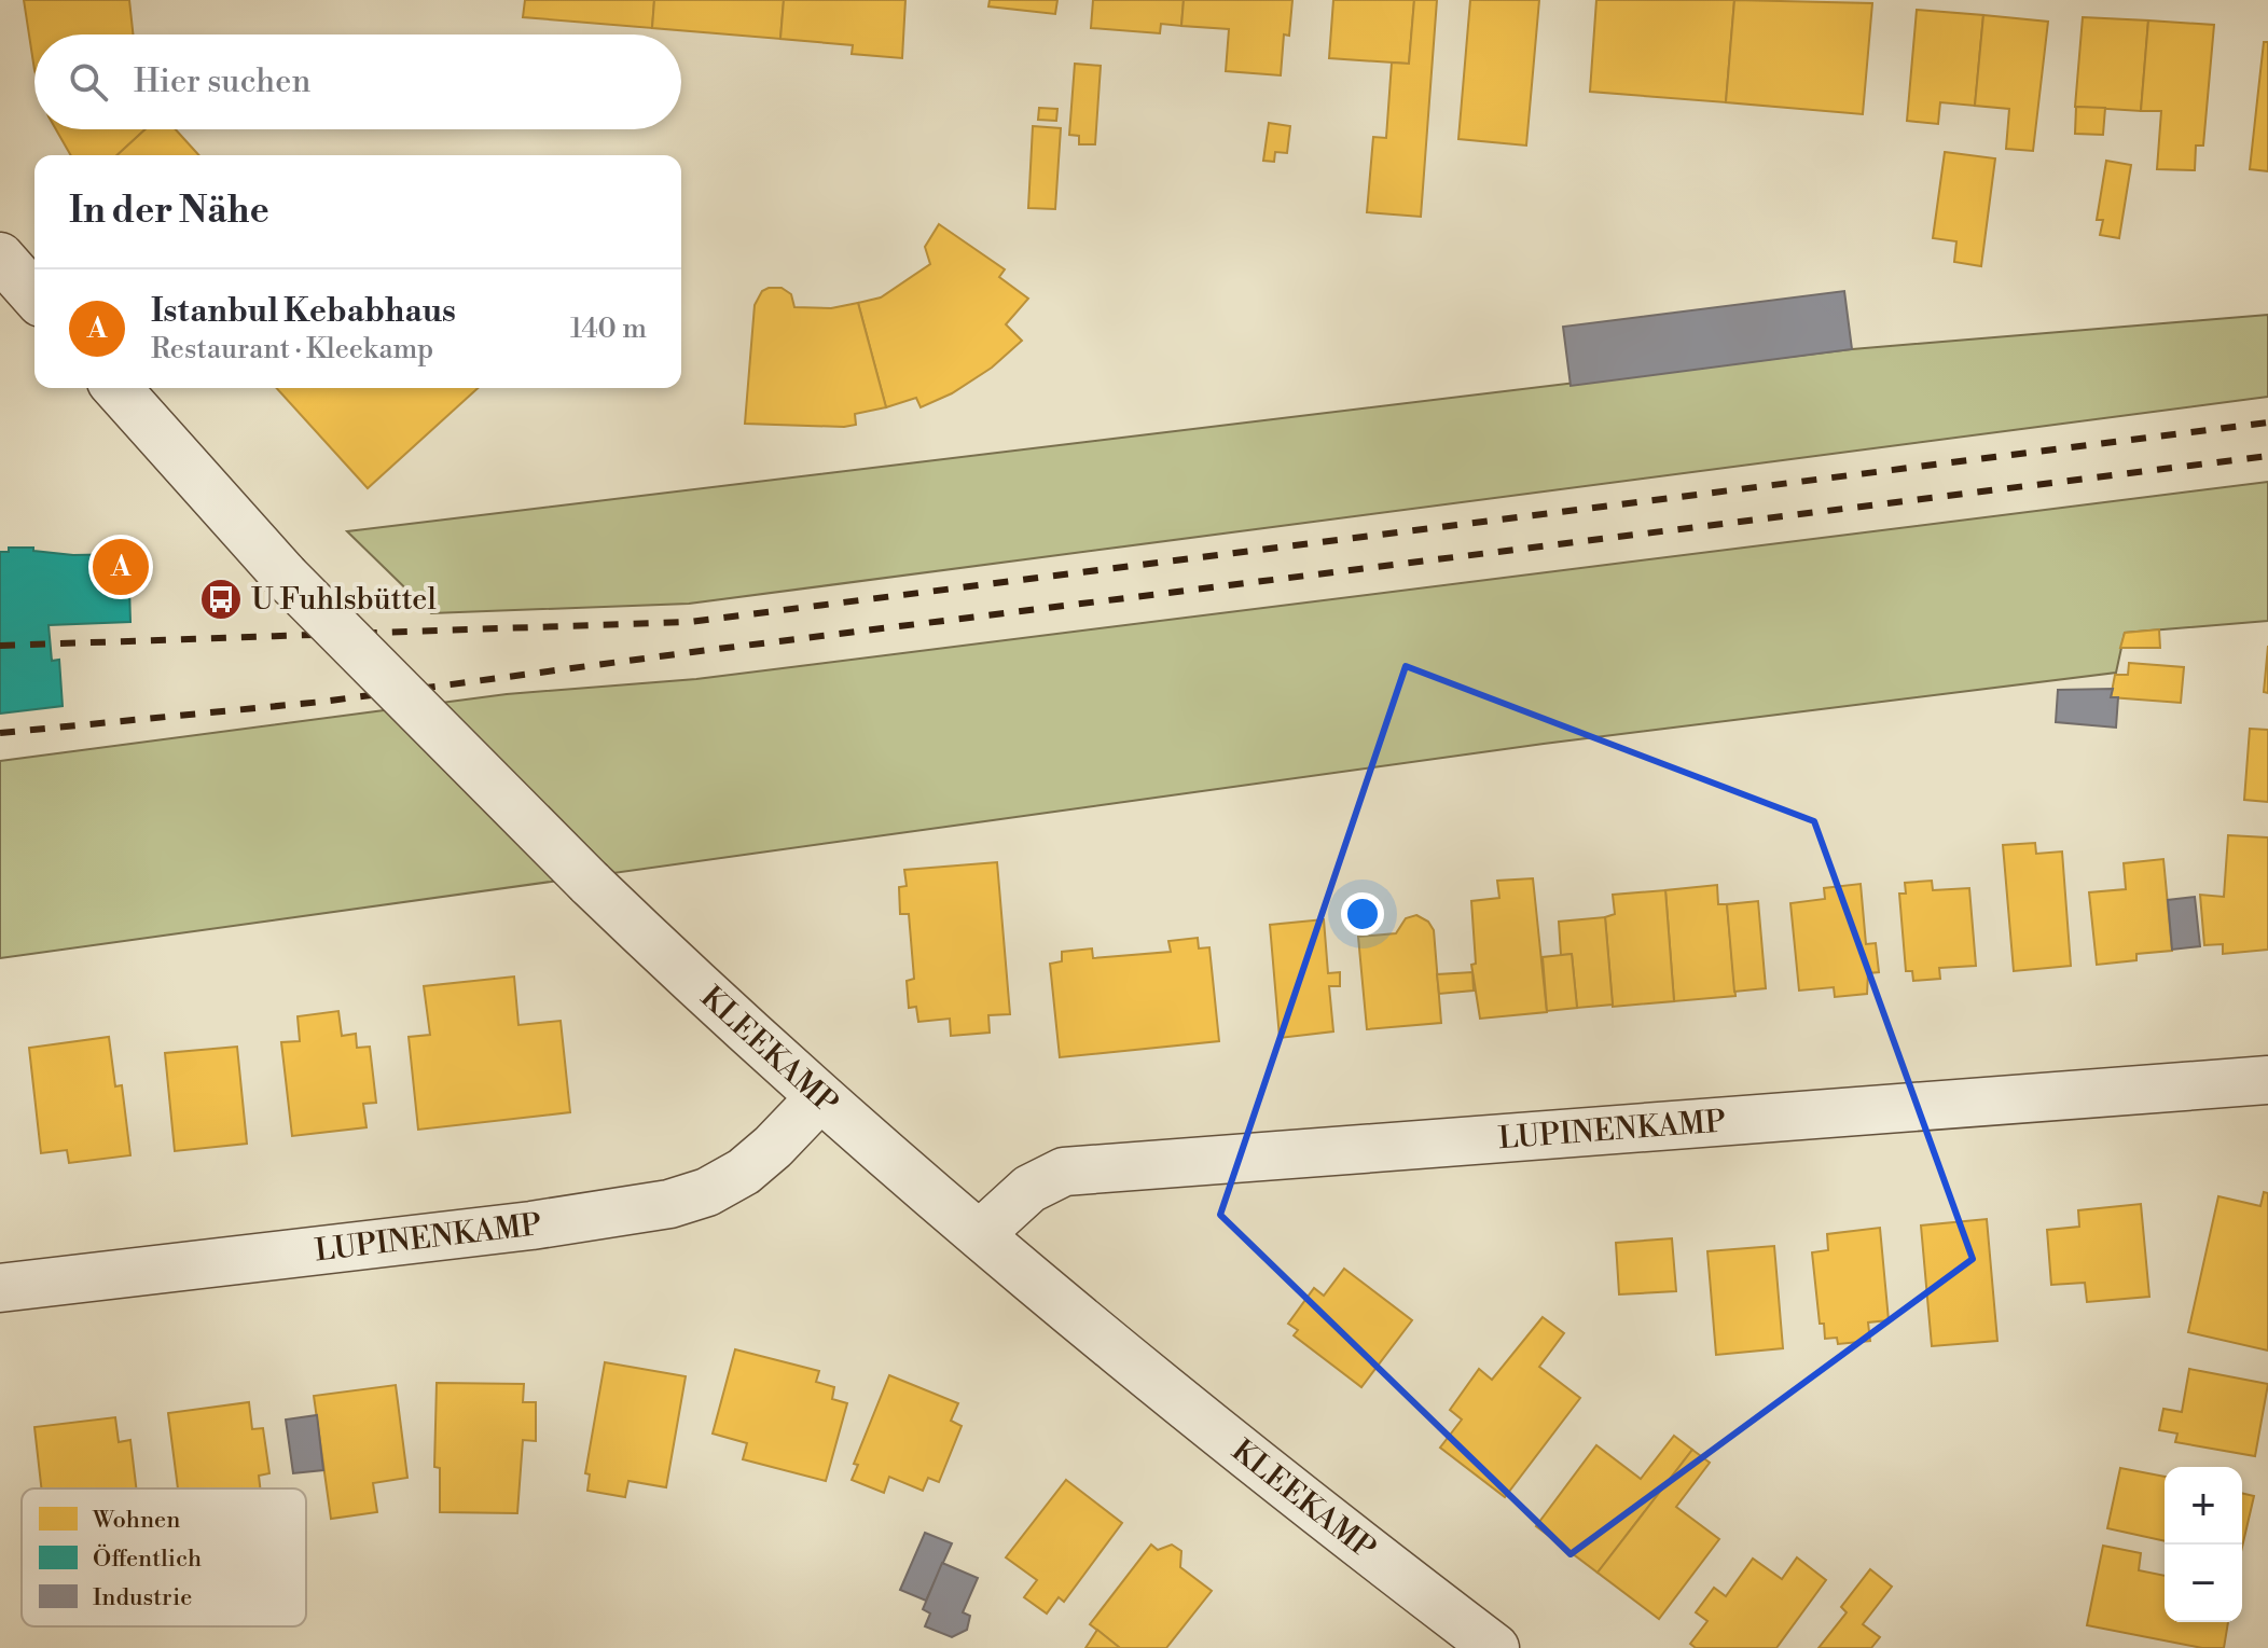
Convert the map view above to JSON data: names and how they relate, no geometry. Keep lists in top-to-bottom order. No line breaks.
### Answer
{"streets":{"street":["KLEEKAMP","LUPINENKAMP"]},"crossings":[["KLEEKAMP","LUPINENKAMP"]],"places":{"bus stop":["U Fuhlsbüttel"]},"legend":["Wohnen","Öffentlich","Industrie"],"page":{"search":"Hier suchen","heading":"In der Nähe","list":[{"mark":"A","name":"Istanbul Kebabhaus","note":"Restaurant · Kleekamp","value":"140 m"}],"pins":"A","map_buttons":["+","−"]}}
